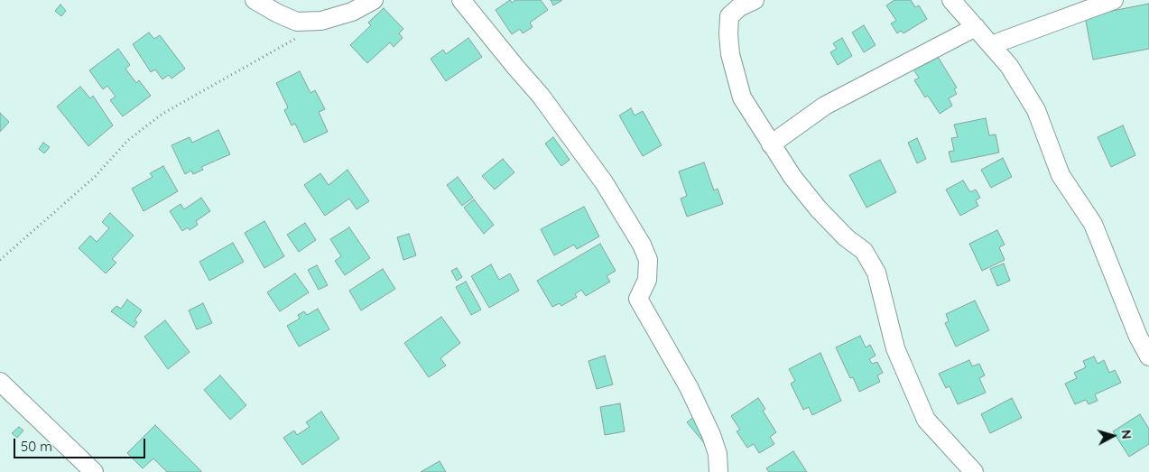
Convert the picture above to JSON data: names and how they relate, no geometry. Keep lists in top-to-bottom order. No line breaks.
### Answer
{"scale_bar":"50 m","north":"right"}
